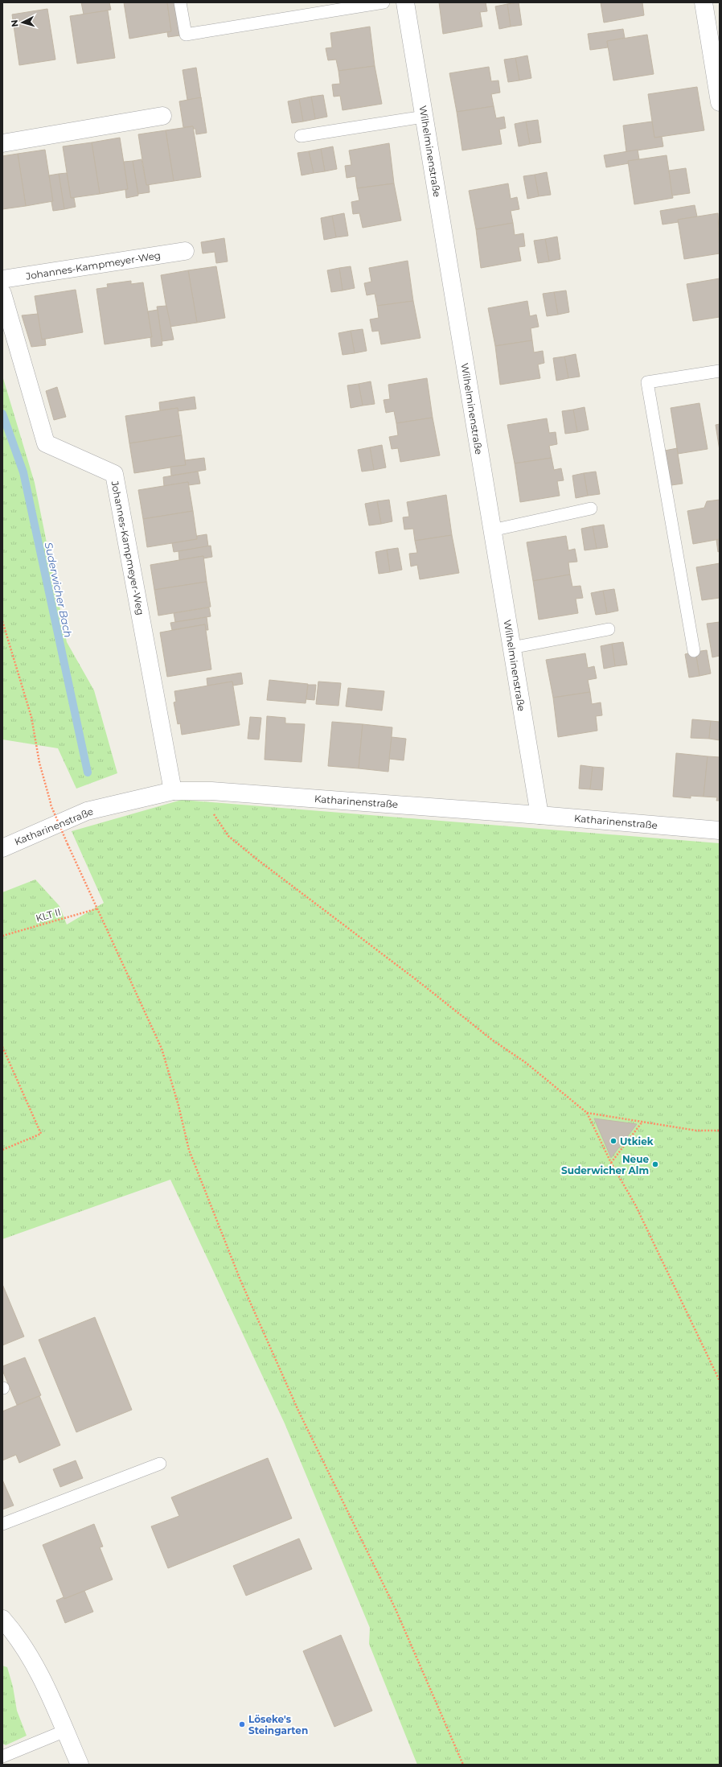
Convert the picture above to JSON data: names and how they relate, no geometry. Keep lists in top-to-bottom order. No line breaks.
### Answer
{"streets":{"street":["Wilhelminenstraße","Johannes-Kampmeyer-Weg","Katharinenstraße"],"path":["KLT II"]},"crossings":[["Wilhelminenstraße","Katharinenstraße"],["Johannes-Kampmeyer-Weg","Katharinenstraße"]],"water":["Suderwicher Bach"],"places":["Utkiek","Neue Suderwicher Alm","Löseke's Steingarten"],"north":"left"}
